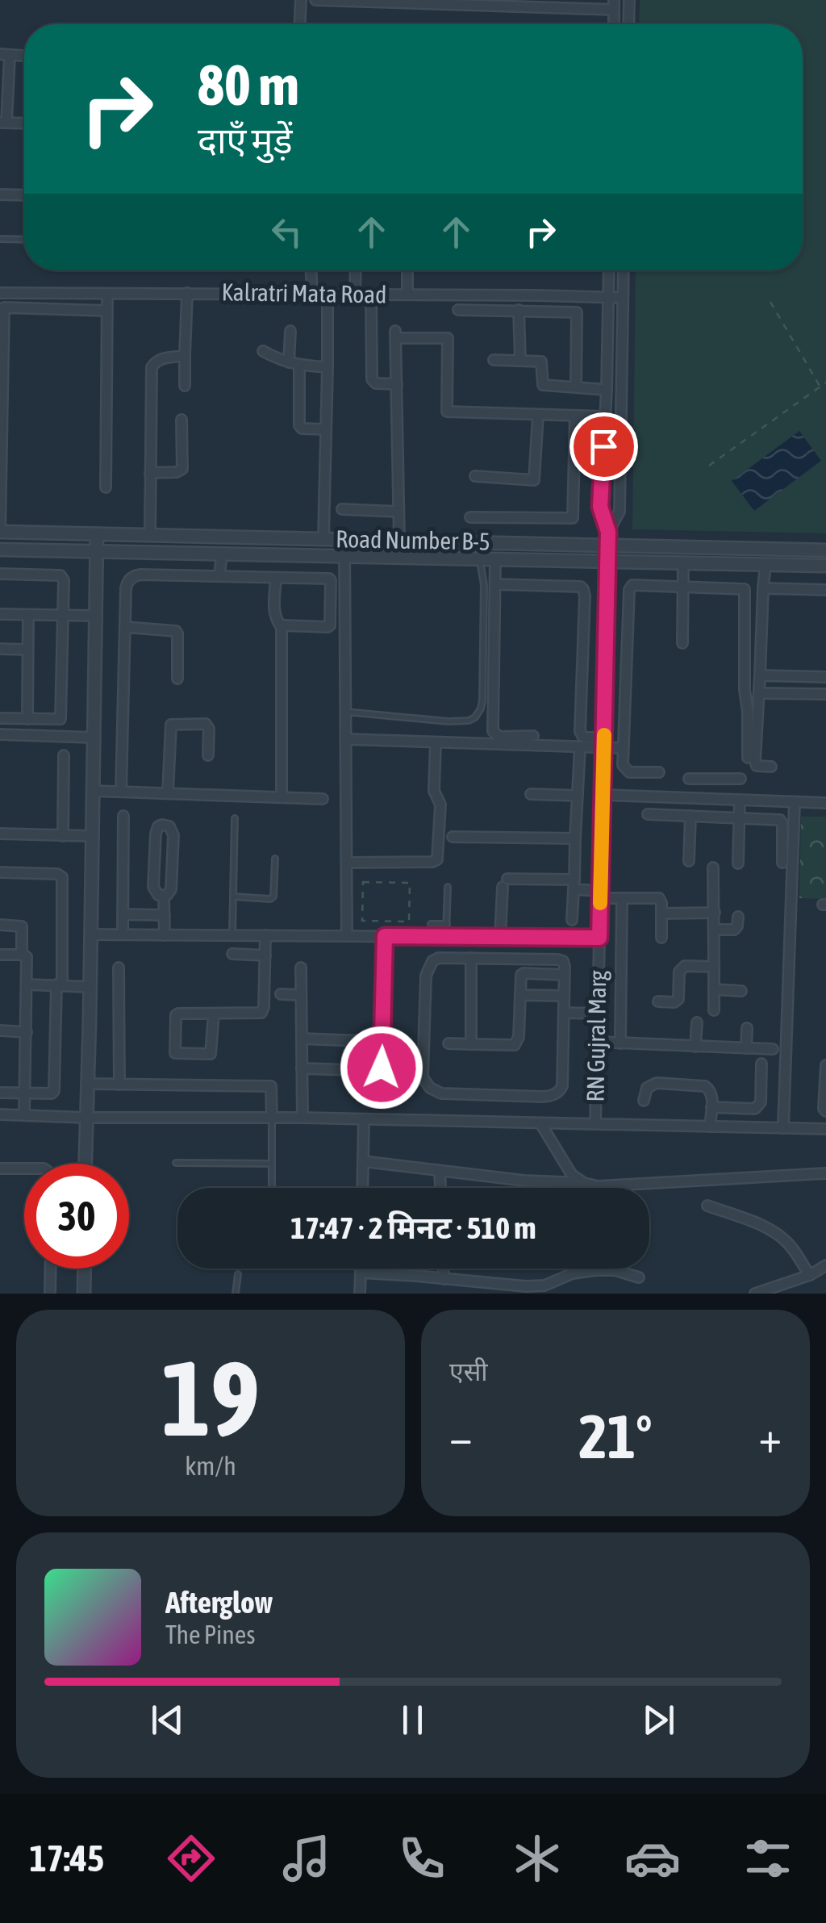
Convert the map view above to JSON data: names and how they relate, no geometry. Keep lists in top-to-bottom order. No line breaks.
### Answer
{"streets":{"street":["Kalratri Mata Road","Road Number B-5","RN Gujral Marg"]},"crossings":[["Road Number B-5","RN Gujral Marg"]],"page":{"turn":["80 m","दाएँ मुड़ें"],"limit":"30","trip":"17:47 · 2 मिनट · 510 m","tile":[["19","km/h"],"एसी"],"heat":["−","21°","+"],"song":["Afterglow","The Pines"],"tabs":"17:45"}}
